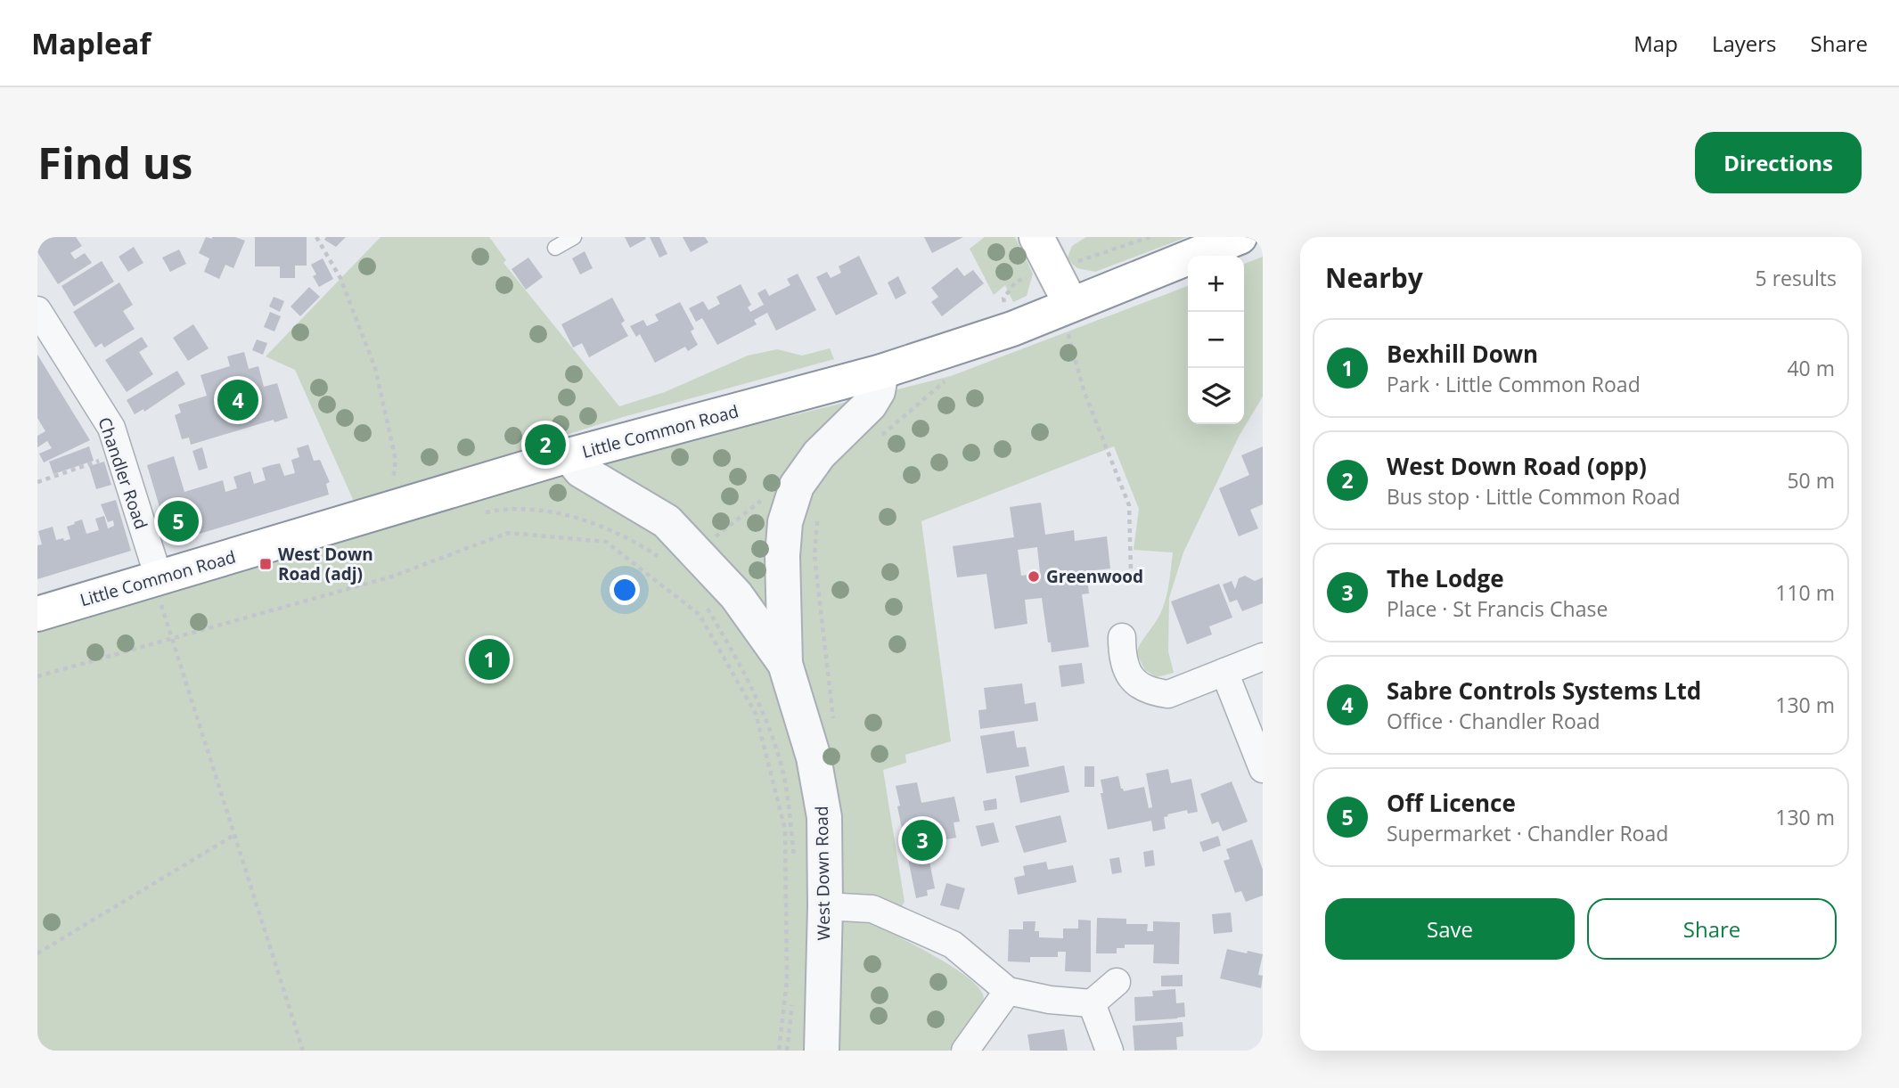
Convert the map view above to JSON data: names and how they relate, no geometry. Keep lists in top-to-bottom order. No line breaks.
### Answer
{"streets":{"main road":["Little Common Road"],"street":["Chandler Road","West Down Road"]},"crossings":[["Little Common Road","Chandler Road"],["Little Common Road","West Down Road"]],"places":{"transit":["West Down Road (adj)"],"other":["Greenwood"]},"page":{"header":"Mapleaf","nav":["Map","Layers","Share"],"buttons":["Directions",["Save","Share"]],"title":"Find us","heading":["Nearby","5 results"],"map_buttons":["+","−"],"list":[{"mark":"1","name":"Bexhill Down","note":"Park · Little Common Road","value":"40 m"},{"mark":"2","name":"West Down Road (opp)","note":"Bus stop · Little Common Road","value":"50 m"},{"mark":"3","name":"The Lodge","note":"Place · St Francis Chase","value":"110 m"},{"mark":"4","name":"Sabre Controls Systems Ltd","note":"Office · Chandler Road","value":"130 m"},{"mark":"5","name":"Off Licence","note":"Supermarket · Chandler Road","value":"130 m"}],"pins":["4","2","5","1","3"]}}
